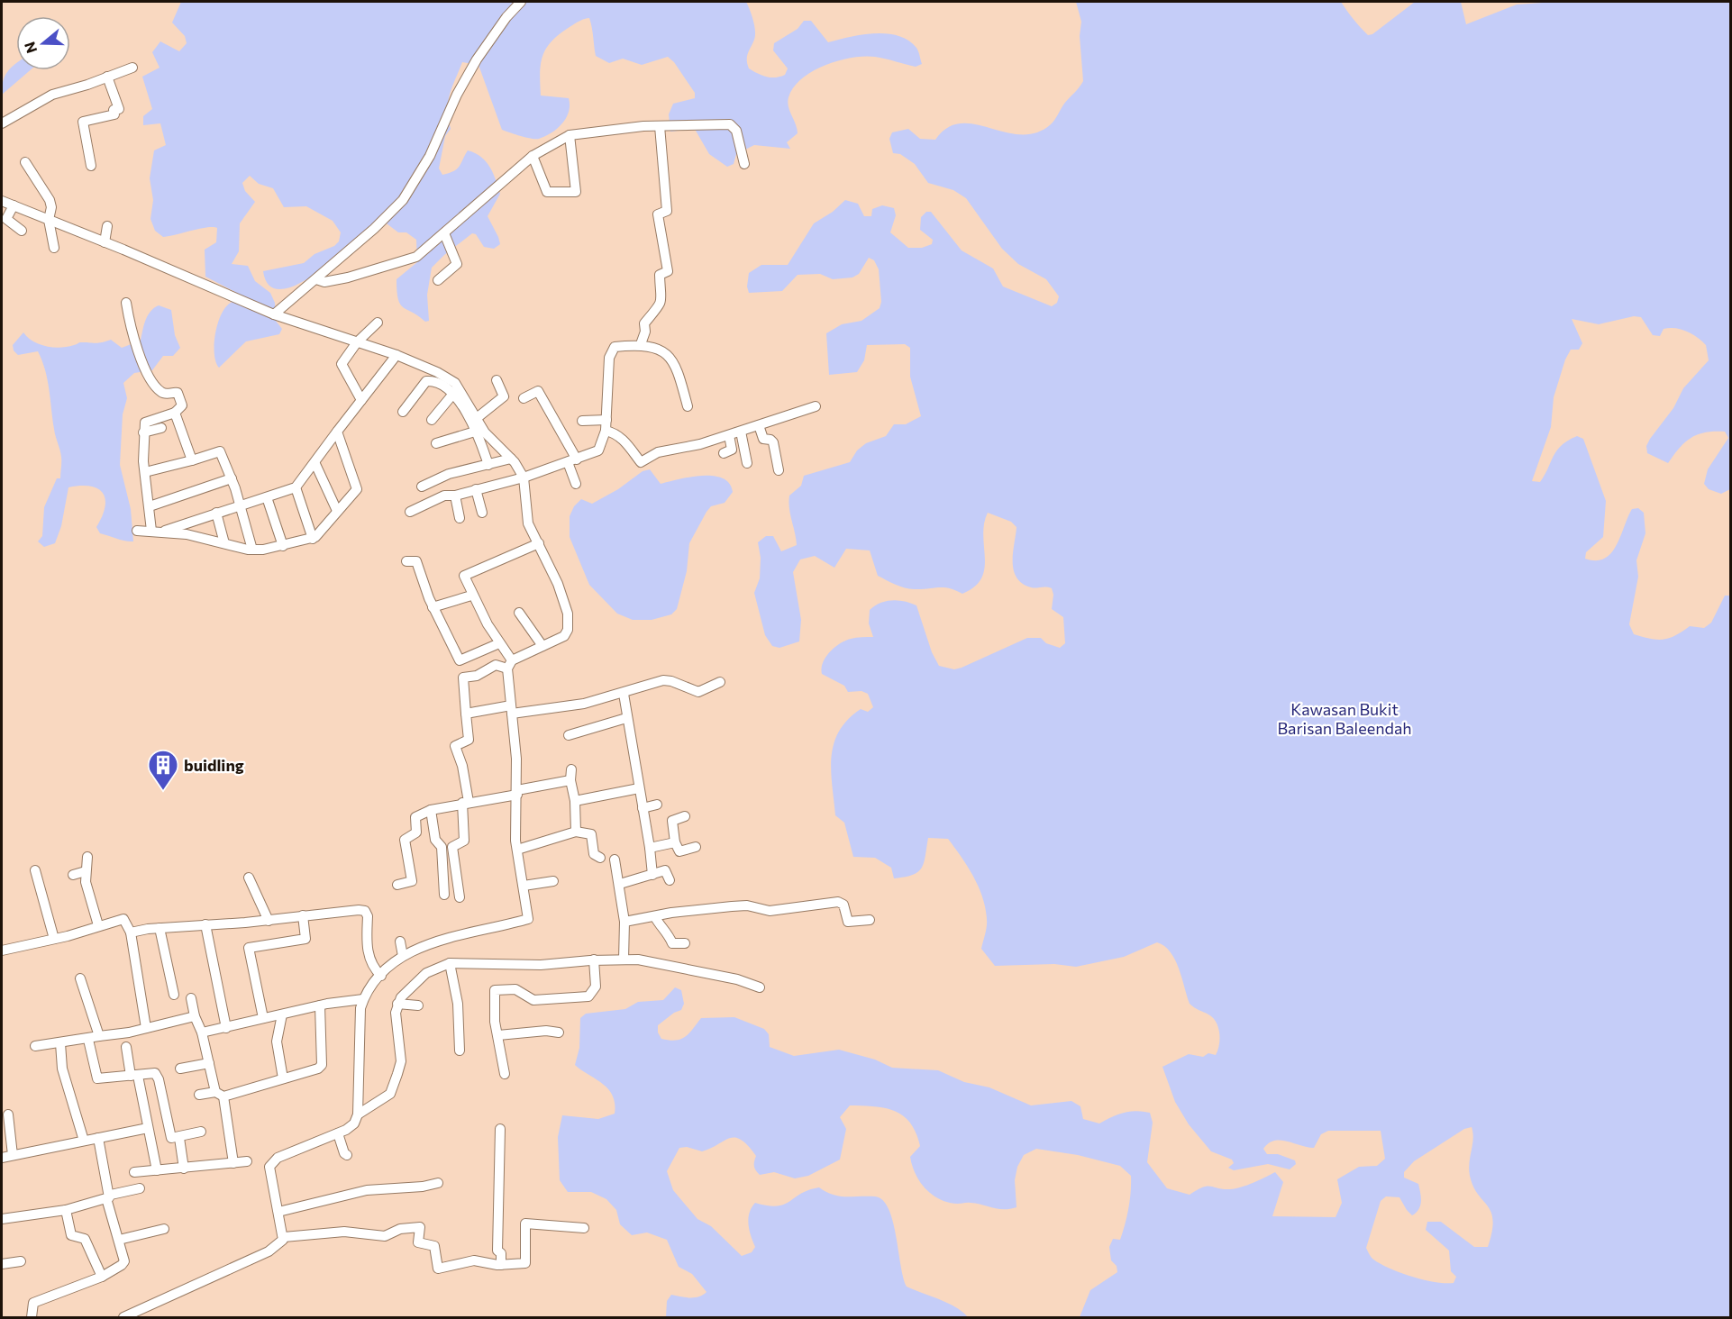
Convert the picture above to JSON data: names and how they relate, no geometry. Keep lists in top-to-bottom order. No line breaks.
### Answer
{"parks":["Kawasan Bukit Barisan Baleendah"],"places":{"building":["buidling"]},"north":"left"}
